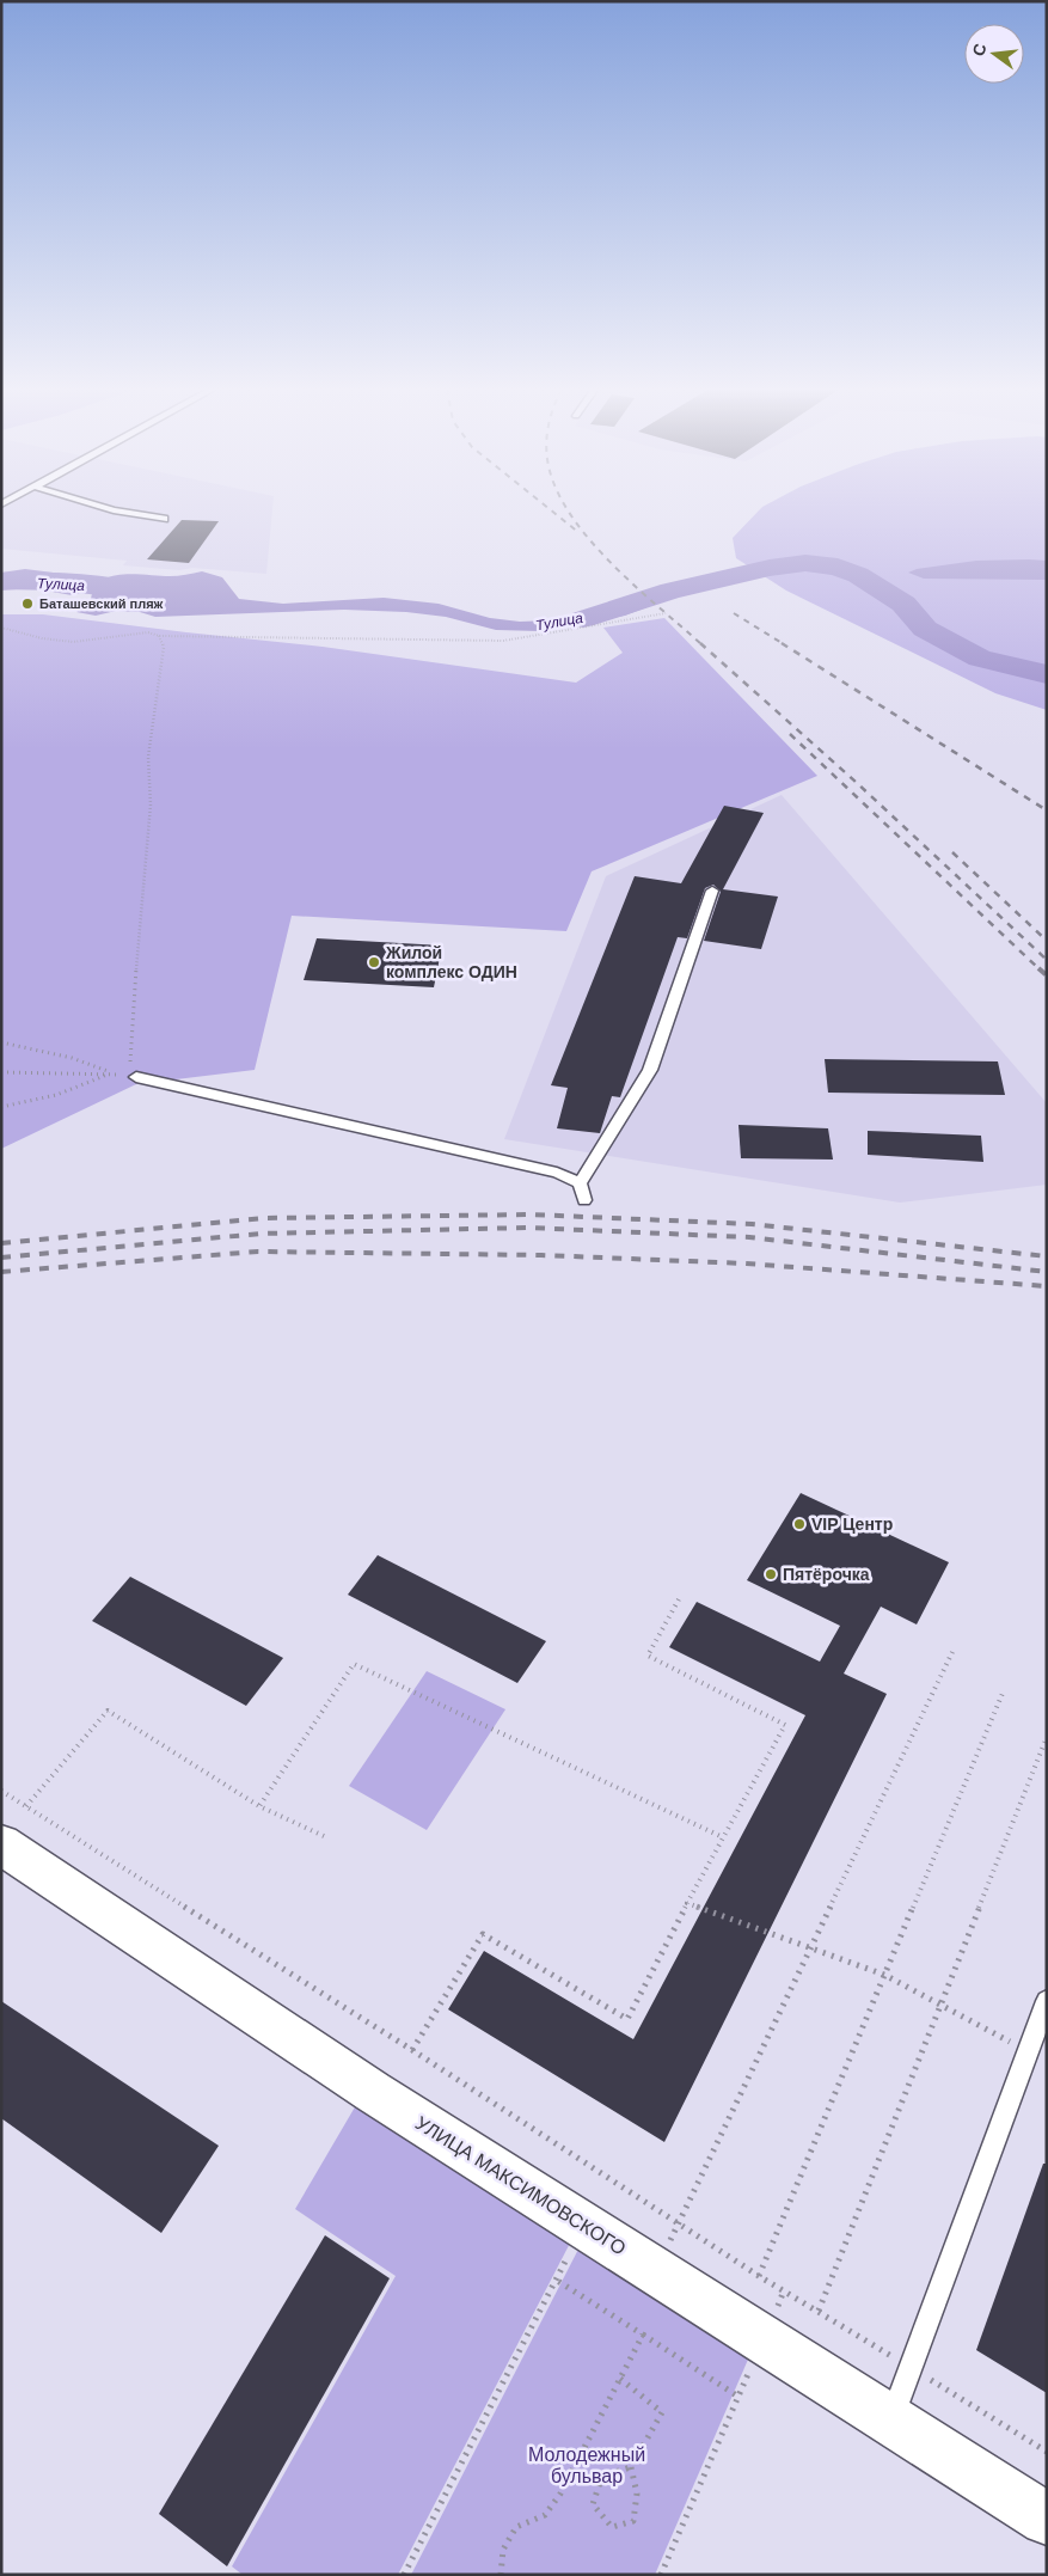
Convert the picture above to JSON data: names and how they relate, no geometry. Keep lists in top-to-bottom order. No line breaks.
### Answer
{"streets":{"street":["УЛИЦА МАКСИМОВСКОГО"]},"water":["Тулица"],"parks":["Молодежный бульвар"],"places":["Баташевский пляж","Жилой комплекс ОДИН","VIP Центр","Пятёрочка"],"north":"left"}
